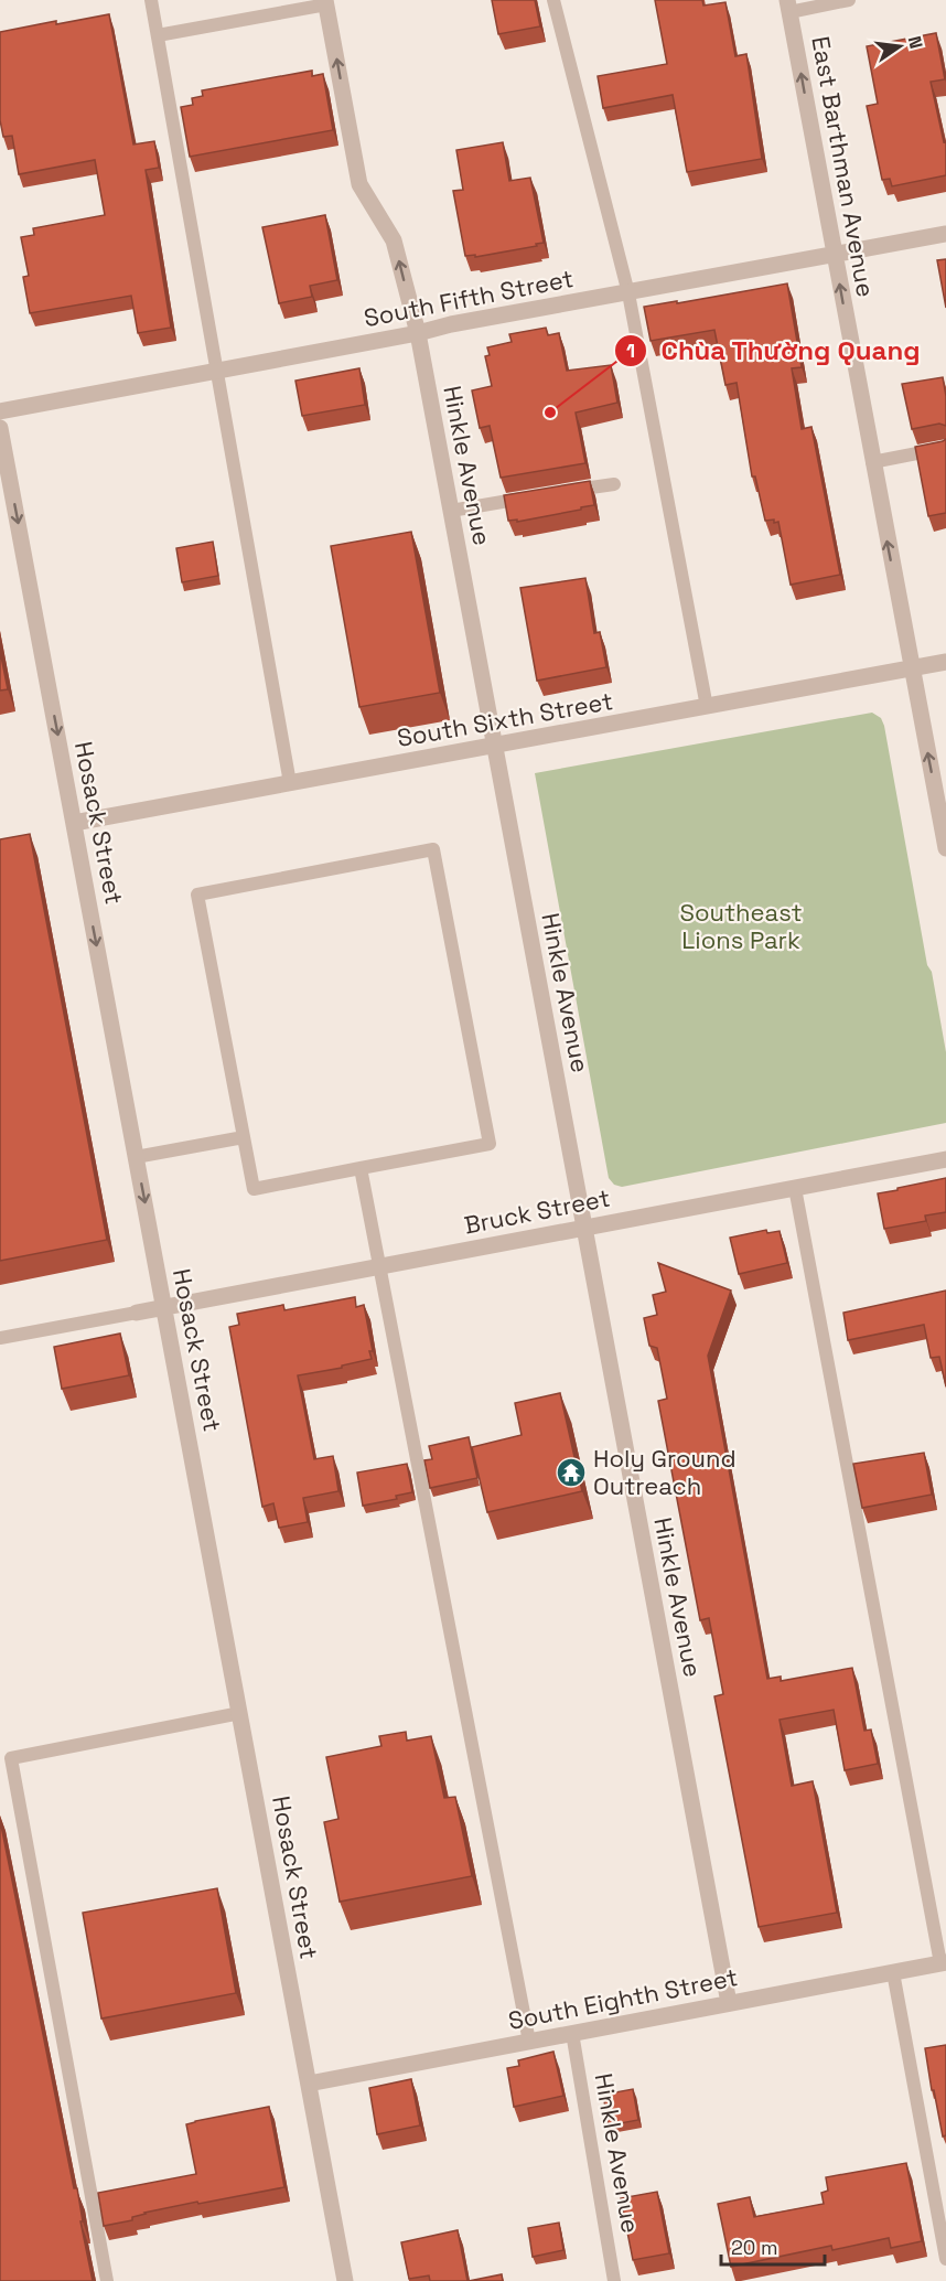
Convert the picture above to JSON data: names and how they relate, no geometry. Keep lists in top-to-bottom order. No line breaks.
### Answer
{"streets":{"street":["East Barthman Avenue","South Fifth Street","Hinkle Avenue","South Sixth Street","Hosack Street","Bruck Street","South Eighth Street"]},"crossings":[["East Barthman Avenue","South Fifth Street"],["East Barthman Avenue","South Sixth Street"],["South Fifth Street","Hinkle Avenue"],["Hinkle Avenue","South Sixth Street"],["Hinkle Avenue","Bruck Street"],["Hinkle Avenue","South Eighth Street"],["South Sixth Street","Hosack Street"],["Hosack Street","Bruck Street"],["Hosack Street","South Eighth Street"]],"one_way":["East Barthman Avenue","Hosack Street"],"parks":["Southeast Lions Park"],"places":{"other":["Chùa Thường Quang"],"temple":["Holy Ground Outreach"]},"scale_bar":"20 m","north":"right"}
